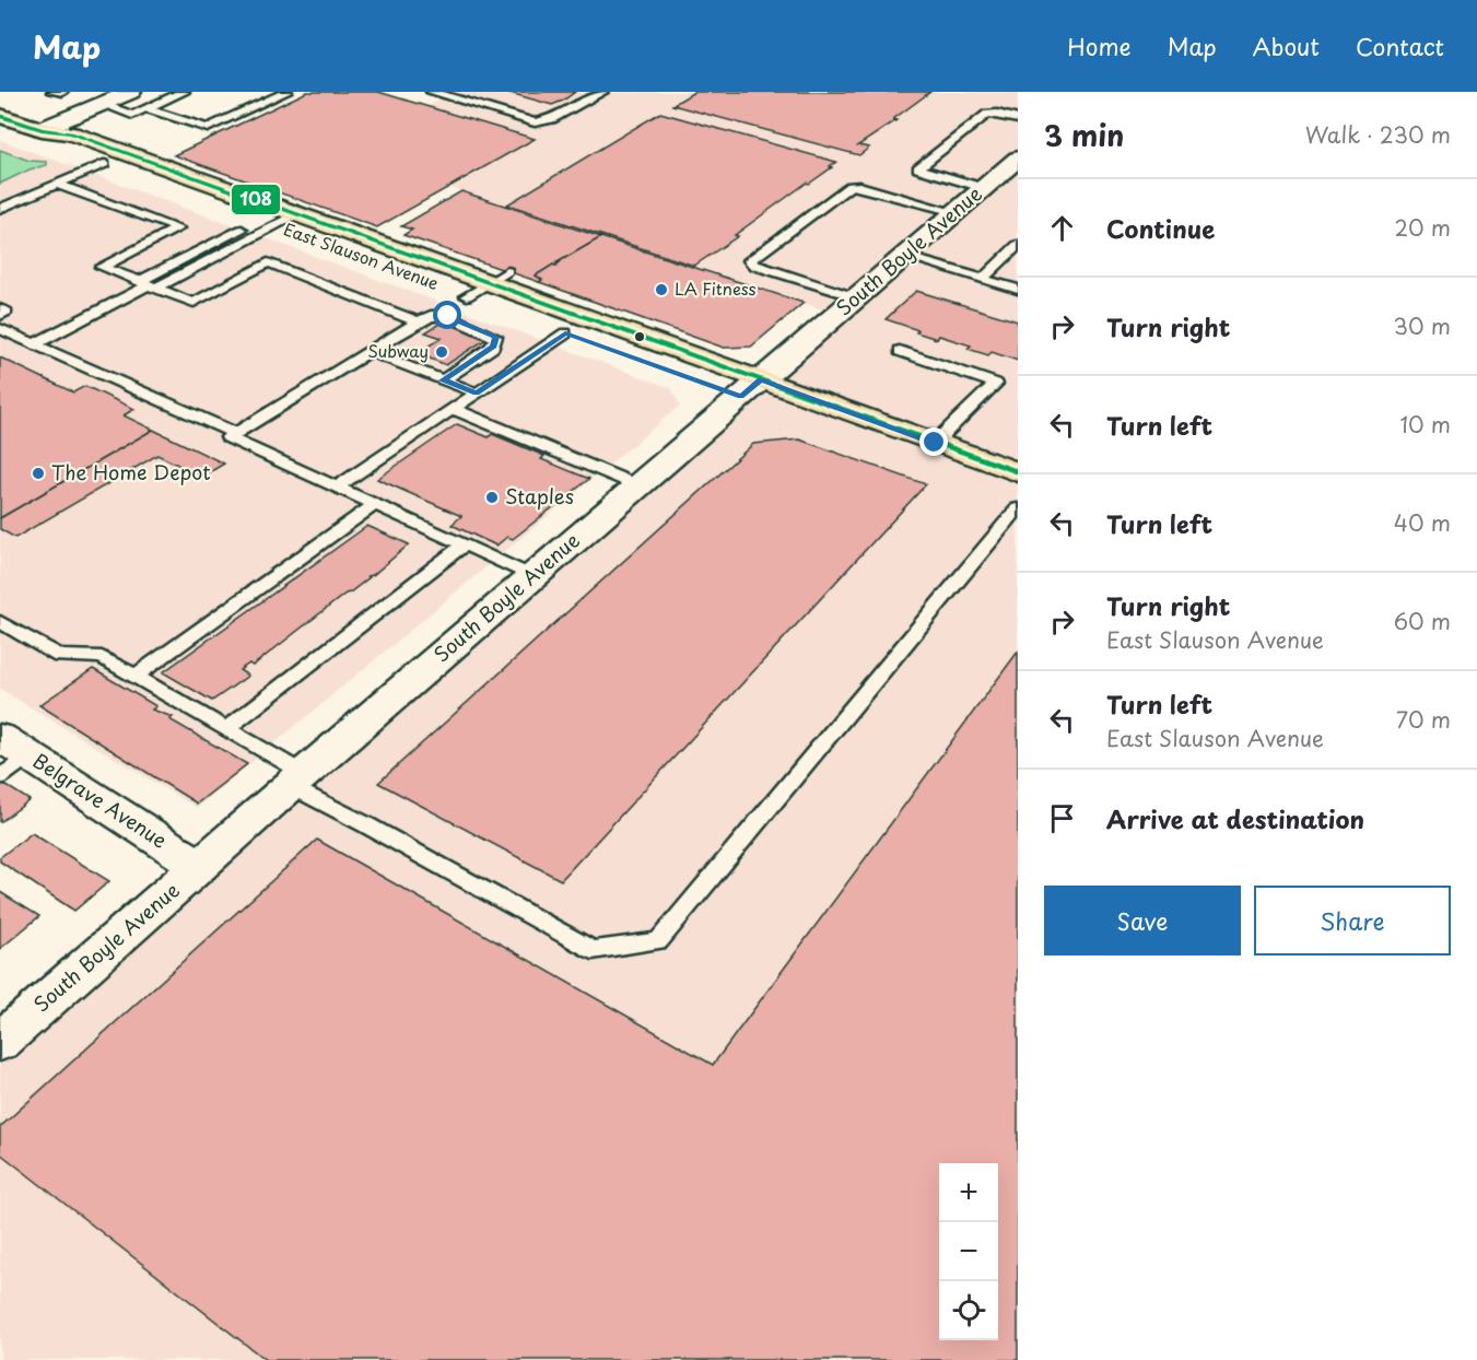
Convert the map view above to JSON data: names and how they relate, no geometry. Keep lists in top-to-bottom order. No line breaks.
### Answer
{"streets":{"main road":["South Boyle Avenue","East Slauson Avenue","Belgrave Avenue"]},"crossings":[["South Boyle Avenue","East Slauson Avenue"],["South Boyle Avenue","Belgrave Avenue"]],"places":["LA Fitness","Subway","The Home Depot","Staples"],"lines":["transit line 108"],"page":{"header":"Map","nav":["Home","Map","About","Contact"],"heading":["3 min","Walk · 230 m"],"list":[["Continue","20 m"],["Turn right","30 m"],["Turn left","10 m"],["Turn left","40 m"],["Turn right","East Slauson Avenue","60 m"],["Turn left","East Slauson Avenue","70 m"],"Arrive at destination"],"buttons":["Save","Share"],"map_buttons":["+","−"]}}
